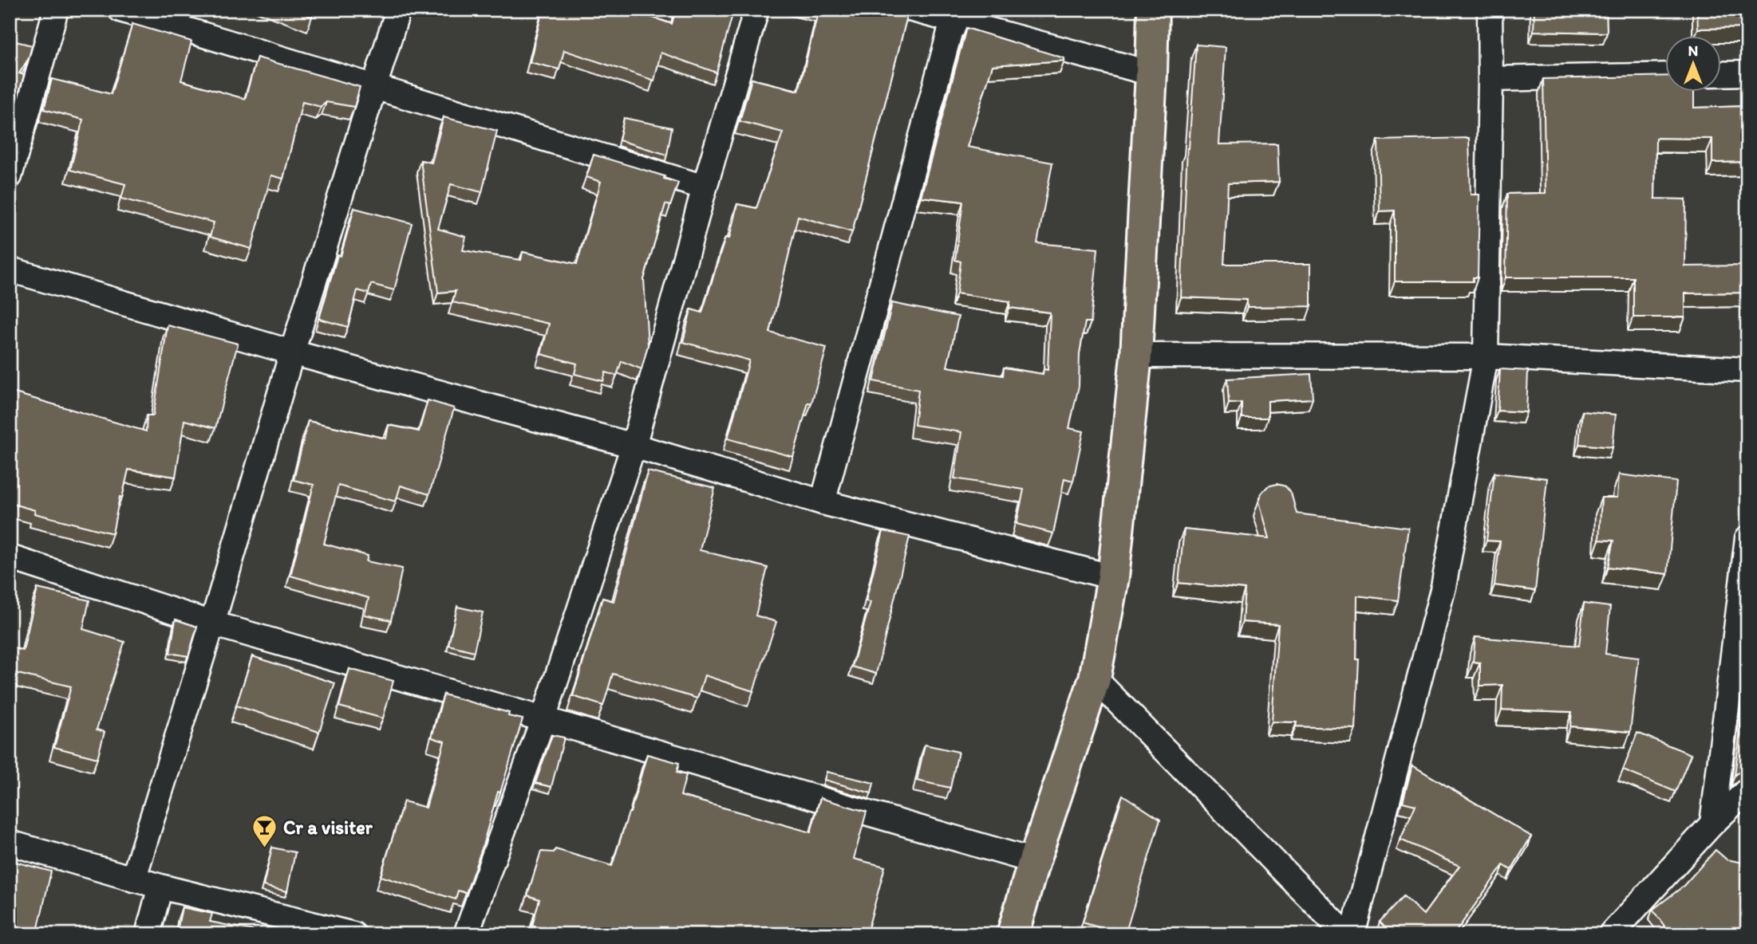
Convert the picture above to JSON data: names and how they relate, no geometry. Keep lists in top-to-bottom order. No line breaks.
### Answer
{"places":{"bar":["Cr a visiter"]},"north":"top"}
